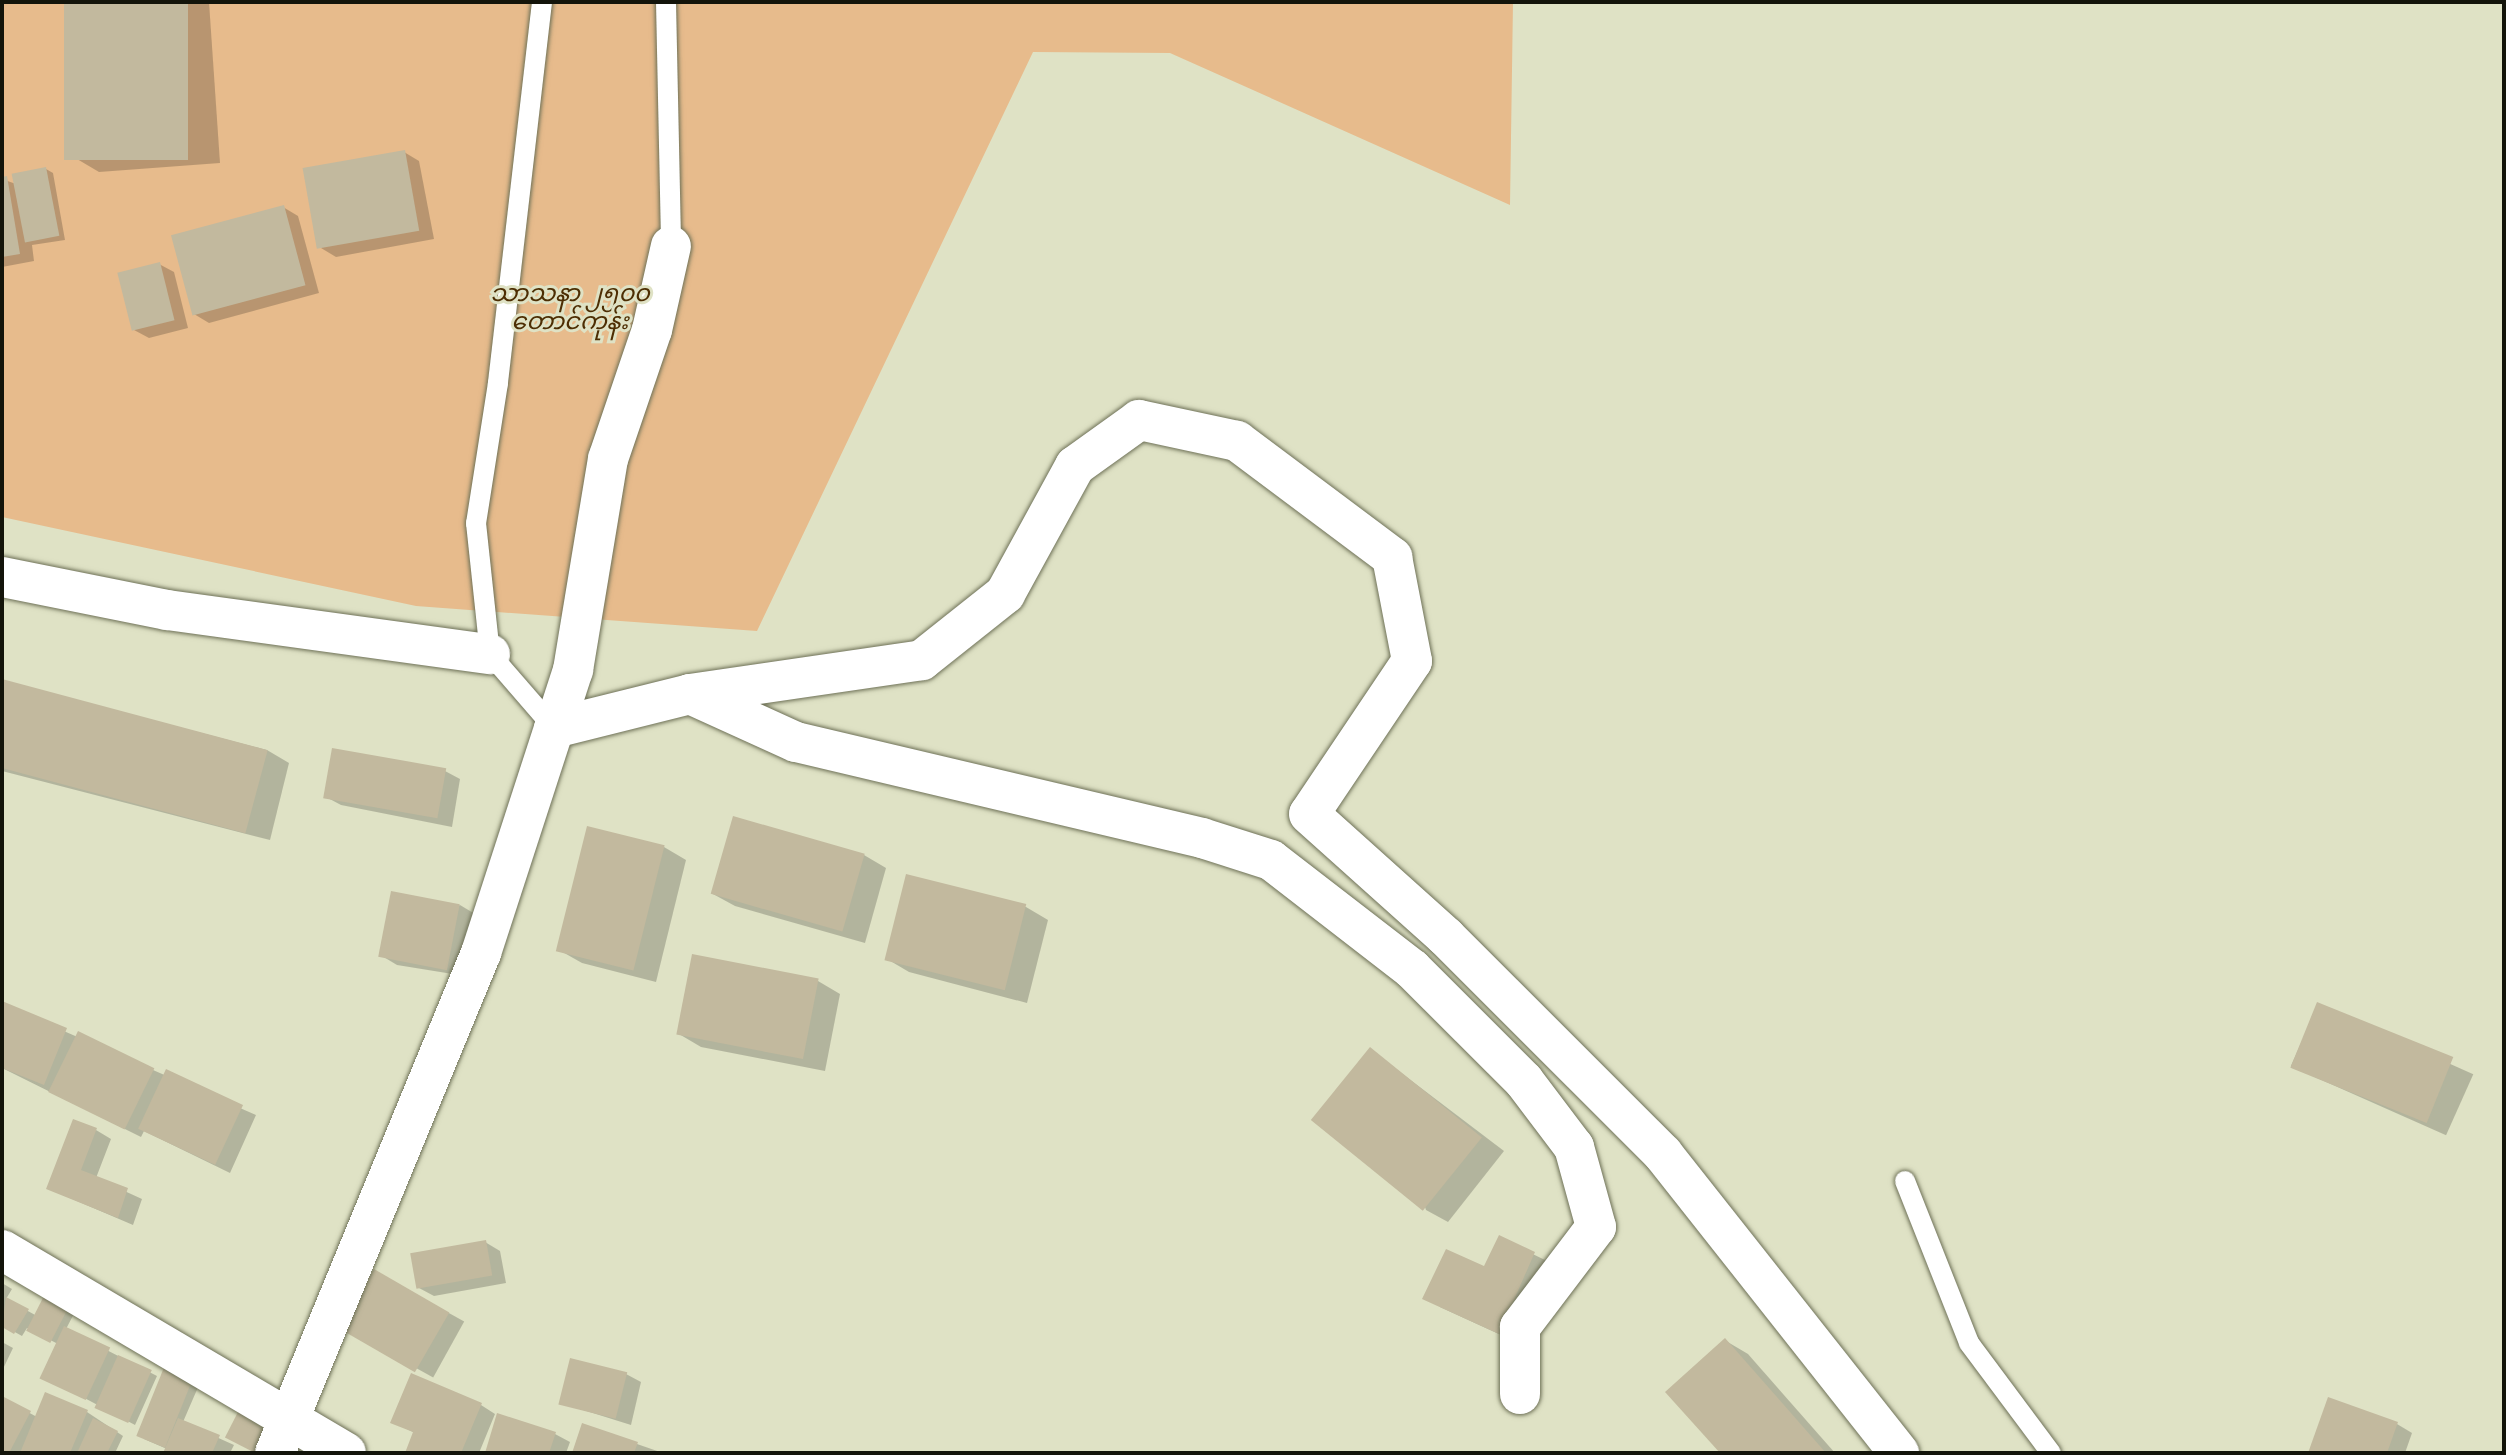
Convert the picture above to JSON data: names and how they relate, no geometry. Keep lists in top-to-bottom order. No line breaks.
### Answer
{"parks":["သာသနာ ၂၅၀၀ တောင်ကုန်း"]}
